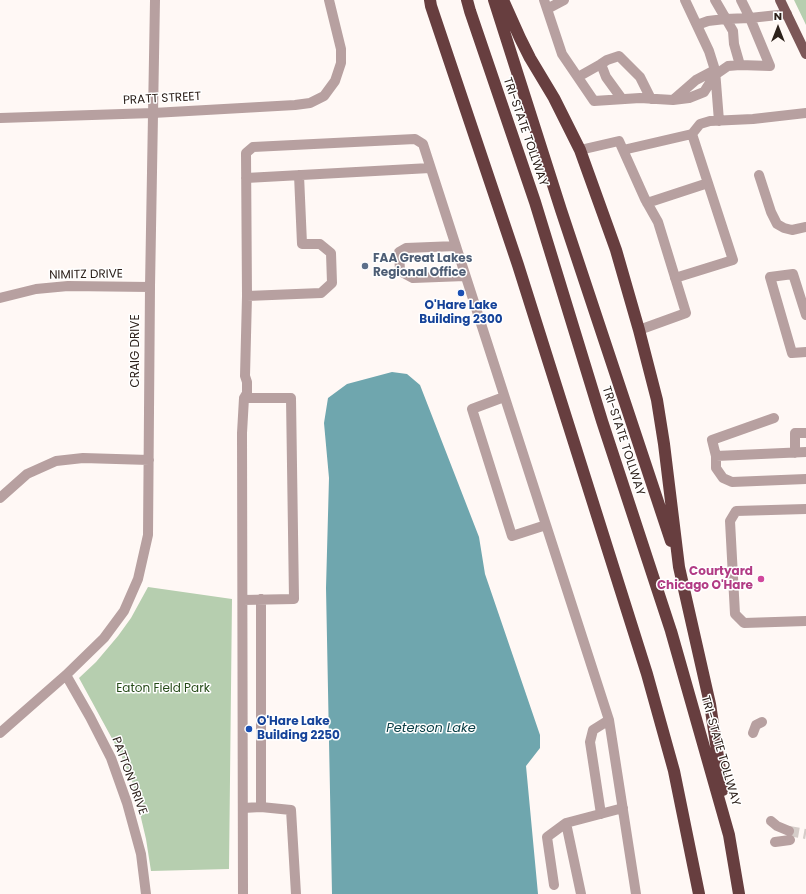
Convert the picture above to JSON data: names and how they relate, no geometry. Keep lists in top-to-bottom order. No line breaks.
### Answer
{"streets":{"highway":["TRI-STATE TOLLWAY"],"street":["PRATT STREET","NIMITZ DRIVE","CRAIG DRIVE","PATTON DRIVE"]},"crossings":[["PRATT STREET","CRAIG DRIVE"],["NIMITZ DRIVE","CRAIG DRIVE"],["CRAIG DRIVE","PATTON DRIVE"]],"water":["Peterson Lake"],"parks":["Eaton Field Park"],"places":["FAA Great Lakes Regional Office","O'Hare Lake Building 2300","Courtyard Chicago O'Hare","O'Hare Lake Building 2250"],"north":"top"}
